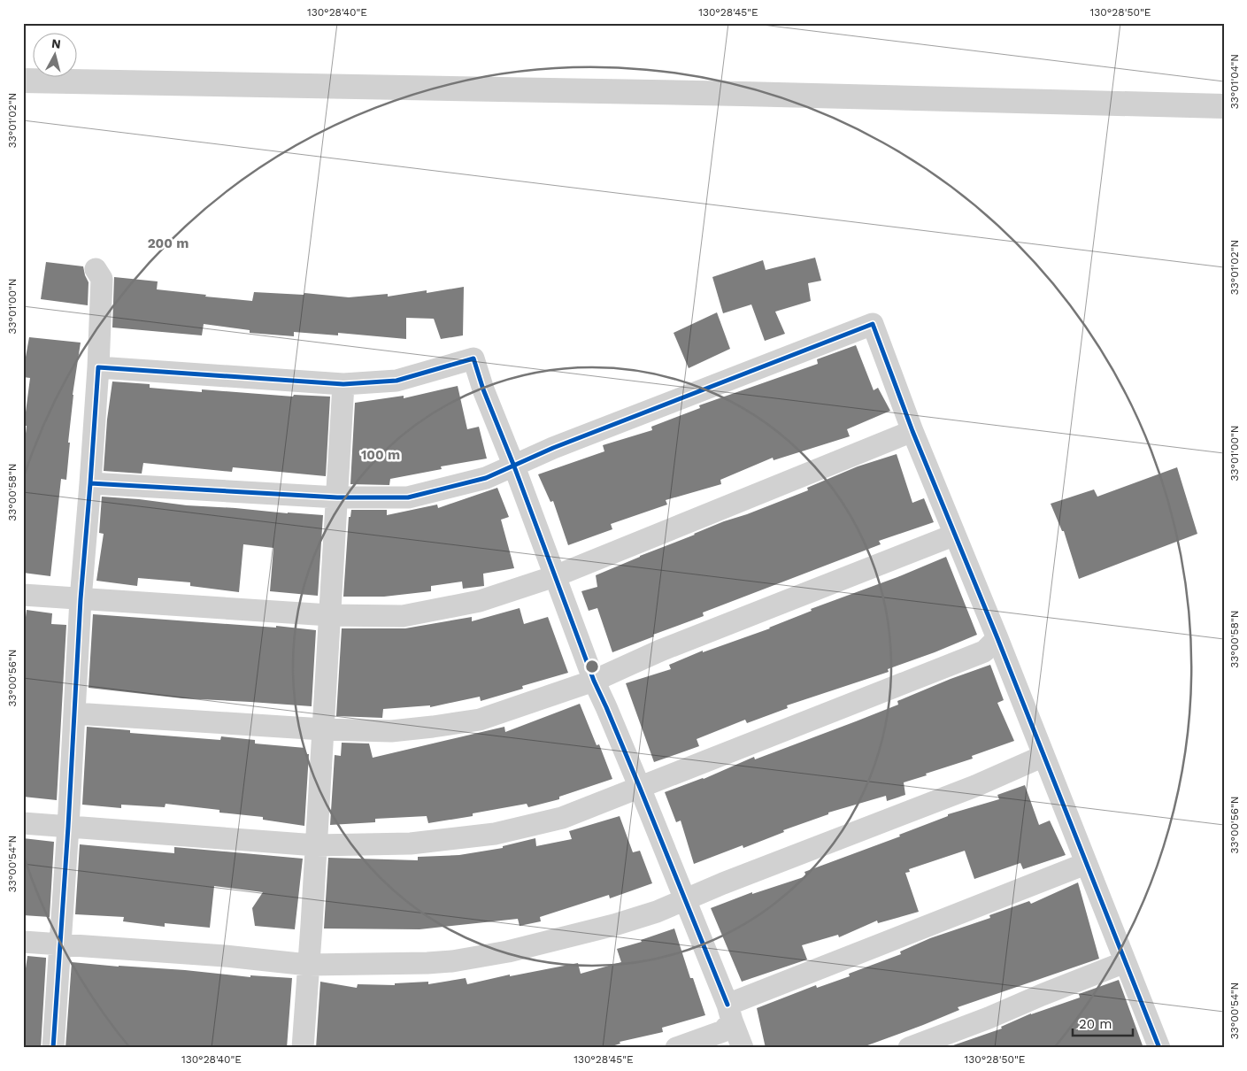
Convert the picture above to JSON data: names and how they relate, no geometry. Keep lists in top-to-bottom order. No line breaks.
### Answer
{"scale_bar":"20 m","north":"top","coordinates":["130°28'40\"E","130°28'45\"E","130°28'50\"E","33°01'04\"N","33°01'02\"N","33°01'00\"N","33°00'58\"N","33°00'56\"N","33°00'54\"N"],"rings":["200 m","100 m"]}
